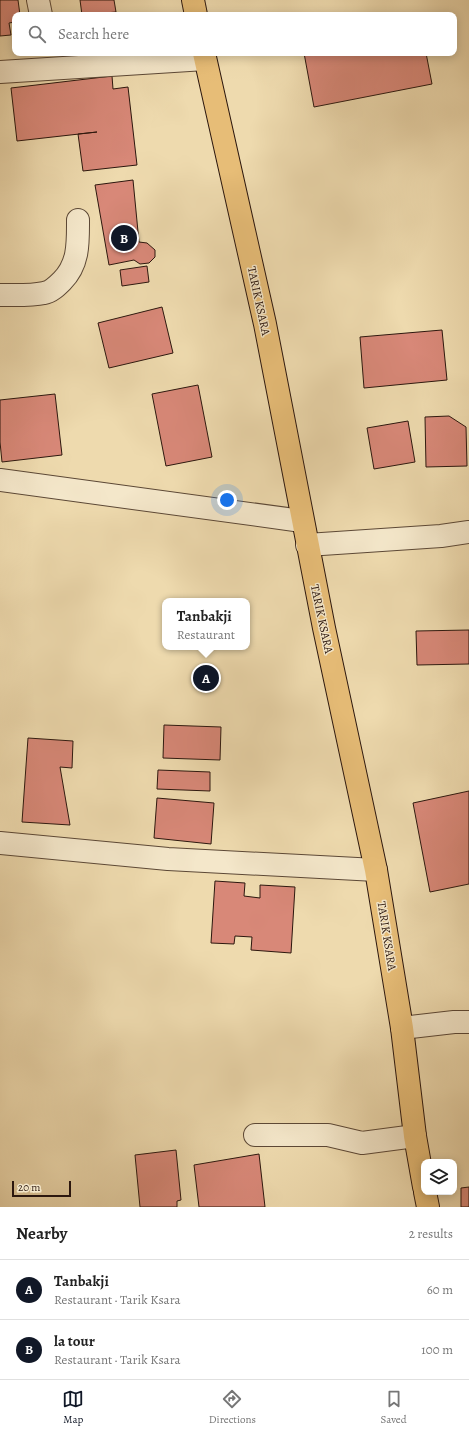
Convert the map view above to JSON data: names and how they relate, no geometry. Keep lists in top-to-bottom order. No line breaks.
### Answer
{"streets":{"main road":["TARIK KSARA"]},"scale_bar":"20 m","page":{"search":"Search here","pins":["B","A"],"popup":["Tanbakji","Restaurant"],"scale":"20 m","heading":["Nearby","2 results"],"list":[{"mark":"A","name":"Tanbakji","note":"Restaurant · Tarik Ksara","value":"60 m"},{"mark":"B","name":"la tour","note":"Restaurant · Tarik Ksara","value":"100 m"}],"nav":["Map","Directions","Saved"]}}
